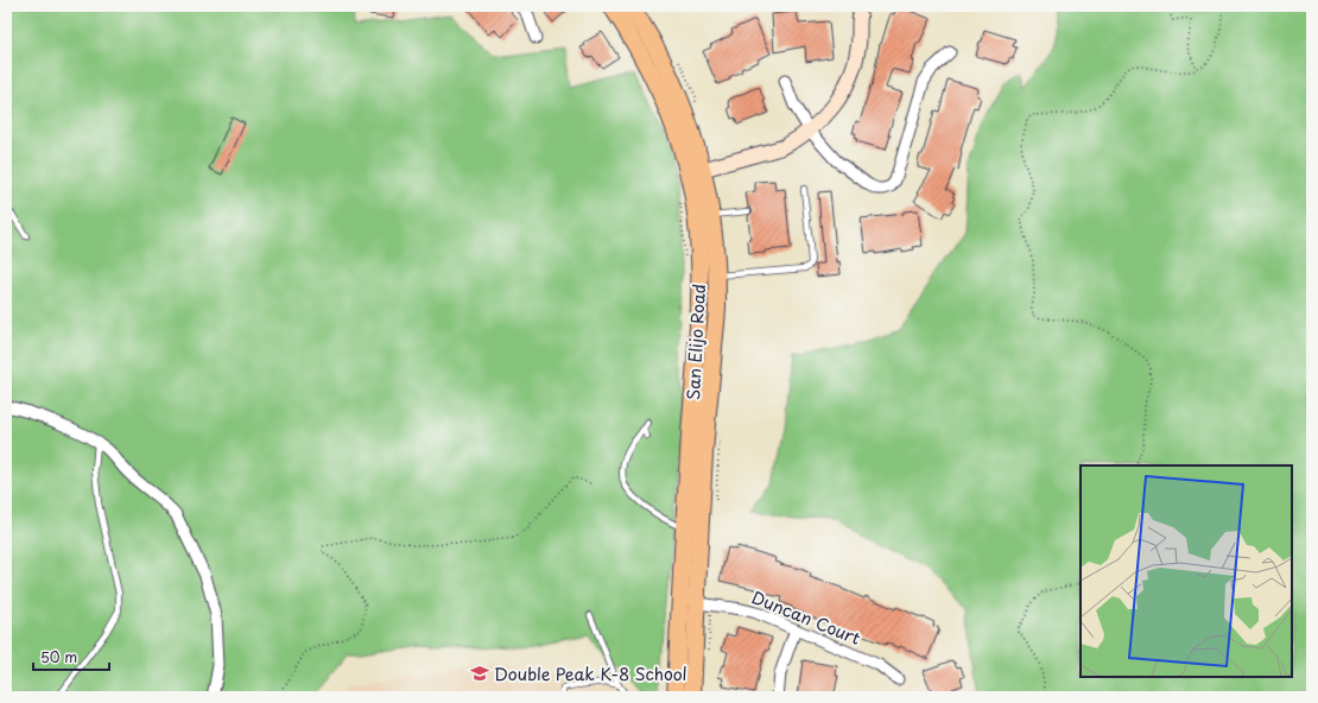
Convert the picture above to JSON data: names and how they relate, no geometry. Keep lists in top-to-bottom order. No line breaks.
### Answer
{"streets":{"main road":["San Elijo Road"],"street":["Duncan Court"]},"crossings":[["San Elijo Road","Duncan Court"]],"places":{"school or university":["Double Peak K-8 School"]},"scale_bar":"50 m"}
